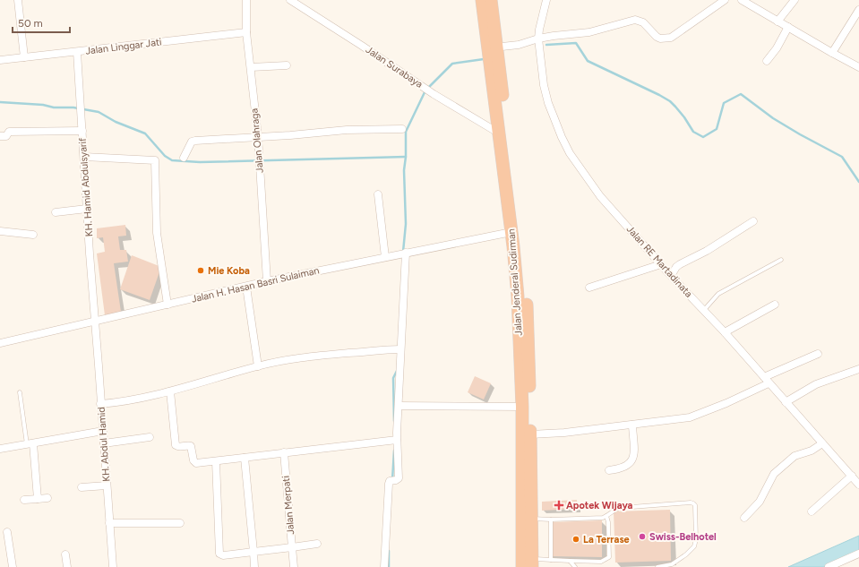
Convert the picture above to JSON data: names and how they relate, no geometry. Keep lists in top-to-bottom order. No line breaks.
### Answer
{"streets":{"highway":["Jalan Jenderal Sudirman"],"street":["Jalan Linggar Jati","Jalan Surabaya","Jalan Olahraga","KH. Hamid Abdulsyarif","Jalan RE Martadinata","Jalan H. Hasan Basri Sulaiman","KH. Abdul Hamid","Jalan Merpati"]},"crossings":[["Jalan Linggar Jati","Jalan Olahraga"],["Jalan Linggar Jati","KH. Hamid Abdulsyarif"],["Jalan Surabaya","Jalan Jenderal Sudirman"],["Jalan Olahraga","Jalan H. Hasan Basri Sulaiman"],["KH. Hamid Abdulsyarif","Jalan H. Hasan Basri Sulaiman"],["KH. Hamid Abdulsyarif","KH. Abdul Hamid"],["Jalan Jenderal Sudirman","Jalan H. Hasan Basri Sulaiman"],["Jalan H. Hasan Basri Sulaiman","KH. Abdul Hamid"]],"places":{"other":["Mie Koba","Swiss-Belhotel","La Terrase"],"health":["Apotek Wijaya"]},"scale_bar":"50 m"}
